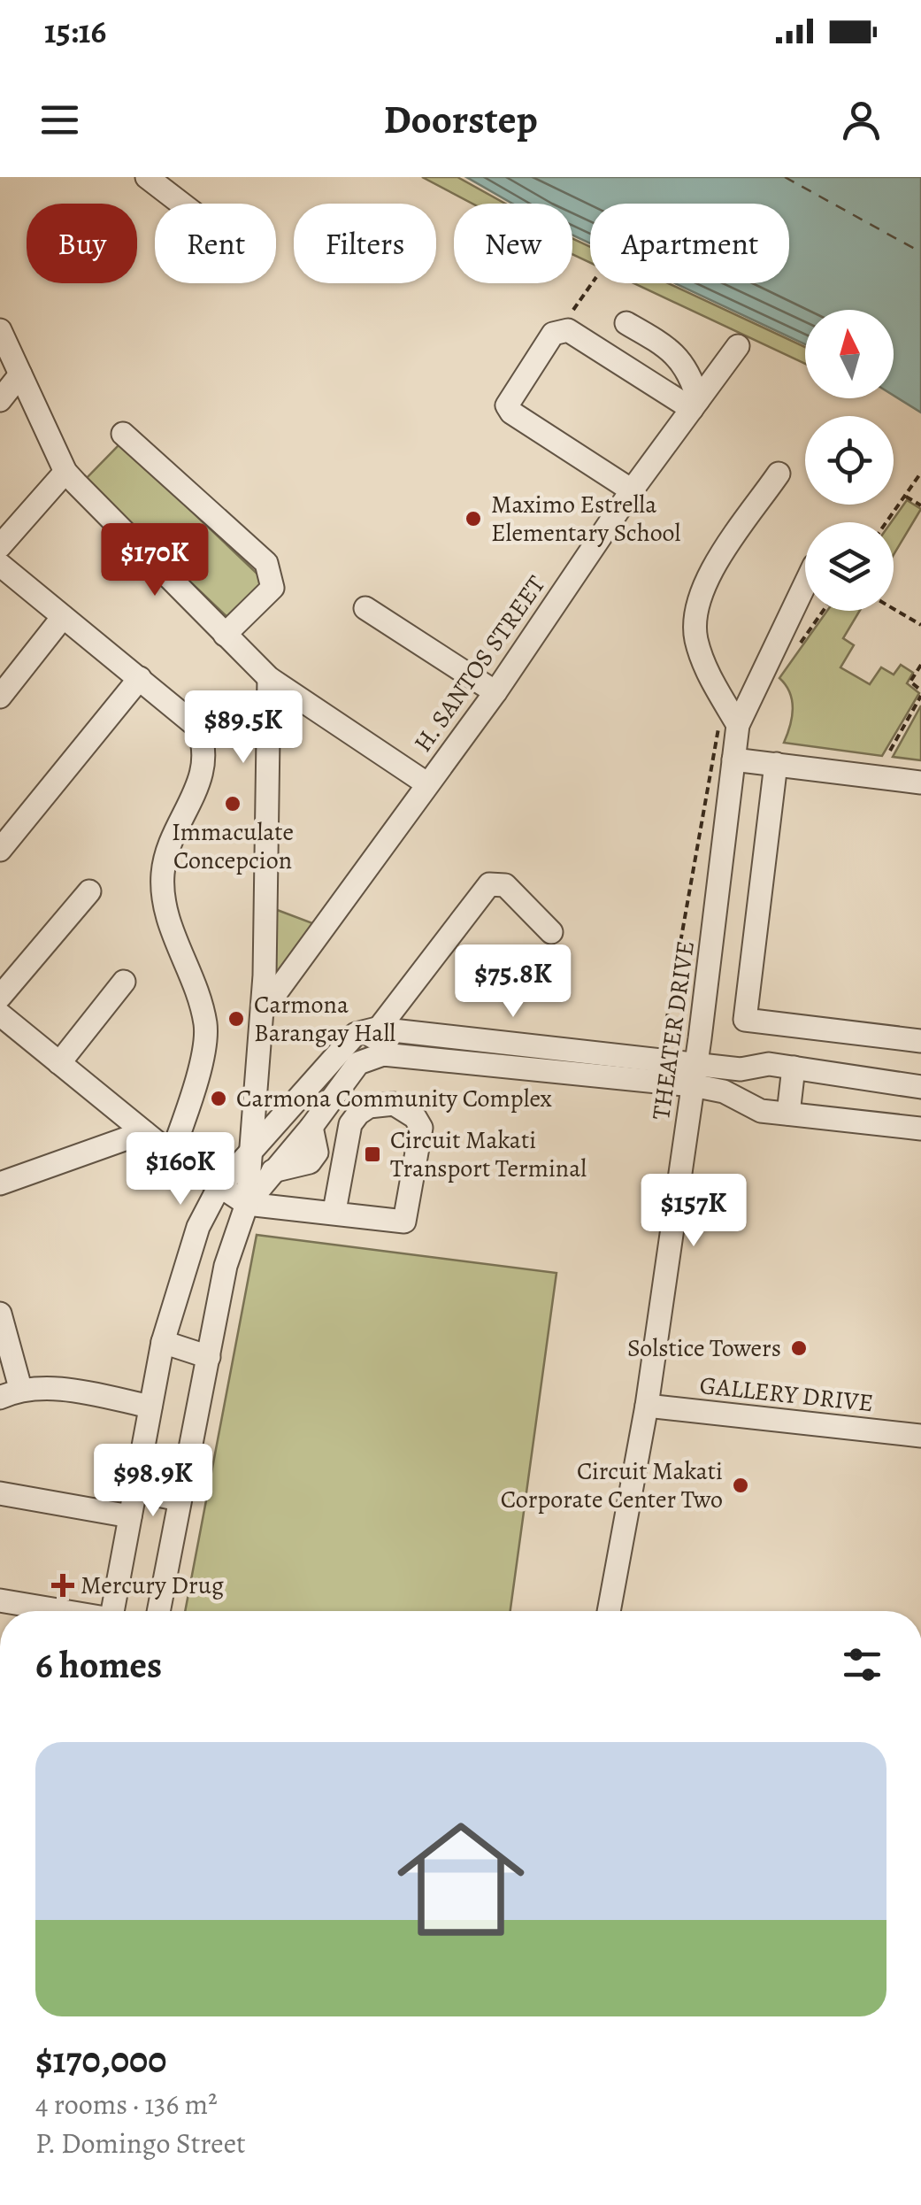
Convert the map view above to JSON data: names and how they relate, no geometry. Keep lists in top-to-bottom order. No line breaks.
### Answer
{"streets":{"street":["H. SANTOS STREET","THEATER DRIVE","GALLERY DRIVE"]},"crossings":[["THEATER DRIVE","GALLERY DRIVE"]],"places":{"other":["Maximo Estrella Elementary School","Immaculate Concepcion","Carmona Barangay Hall","Carmona Community Complex","Solstice Towers","Circuit Makati Corporate Center Two"],"transit":["Circuit Makati Transport Terminal"],"health":["Mercury Drug"]},"north":"top","page":{"status":"15:16","header":"Doorstep","chip":["Buy","Rent","Filters","New","Apartment"],"price":["$170K","$89.5K","$75.8K","$160K","$157K","$98.9K"],"heading":"6 homes","list":[{"name":"$170,000","note":"4 rooms · 136 m² · P. Domingo Street"}]}}
